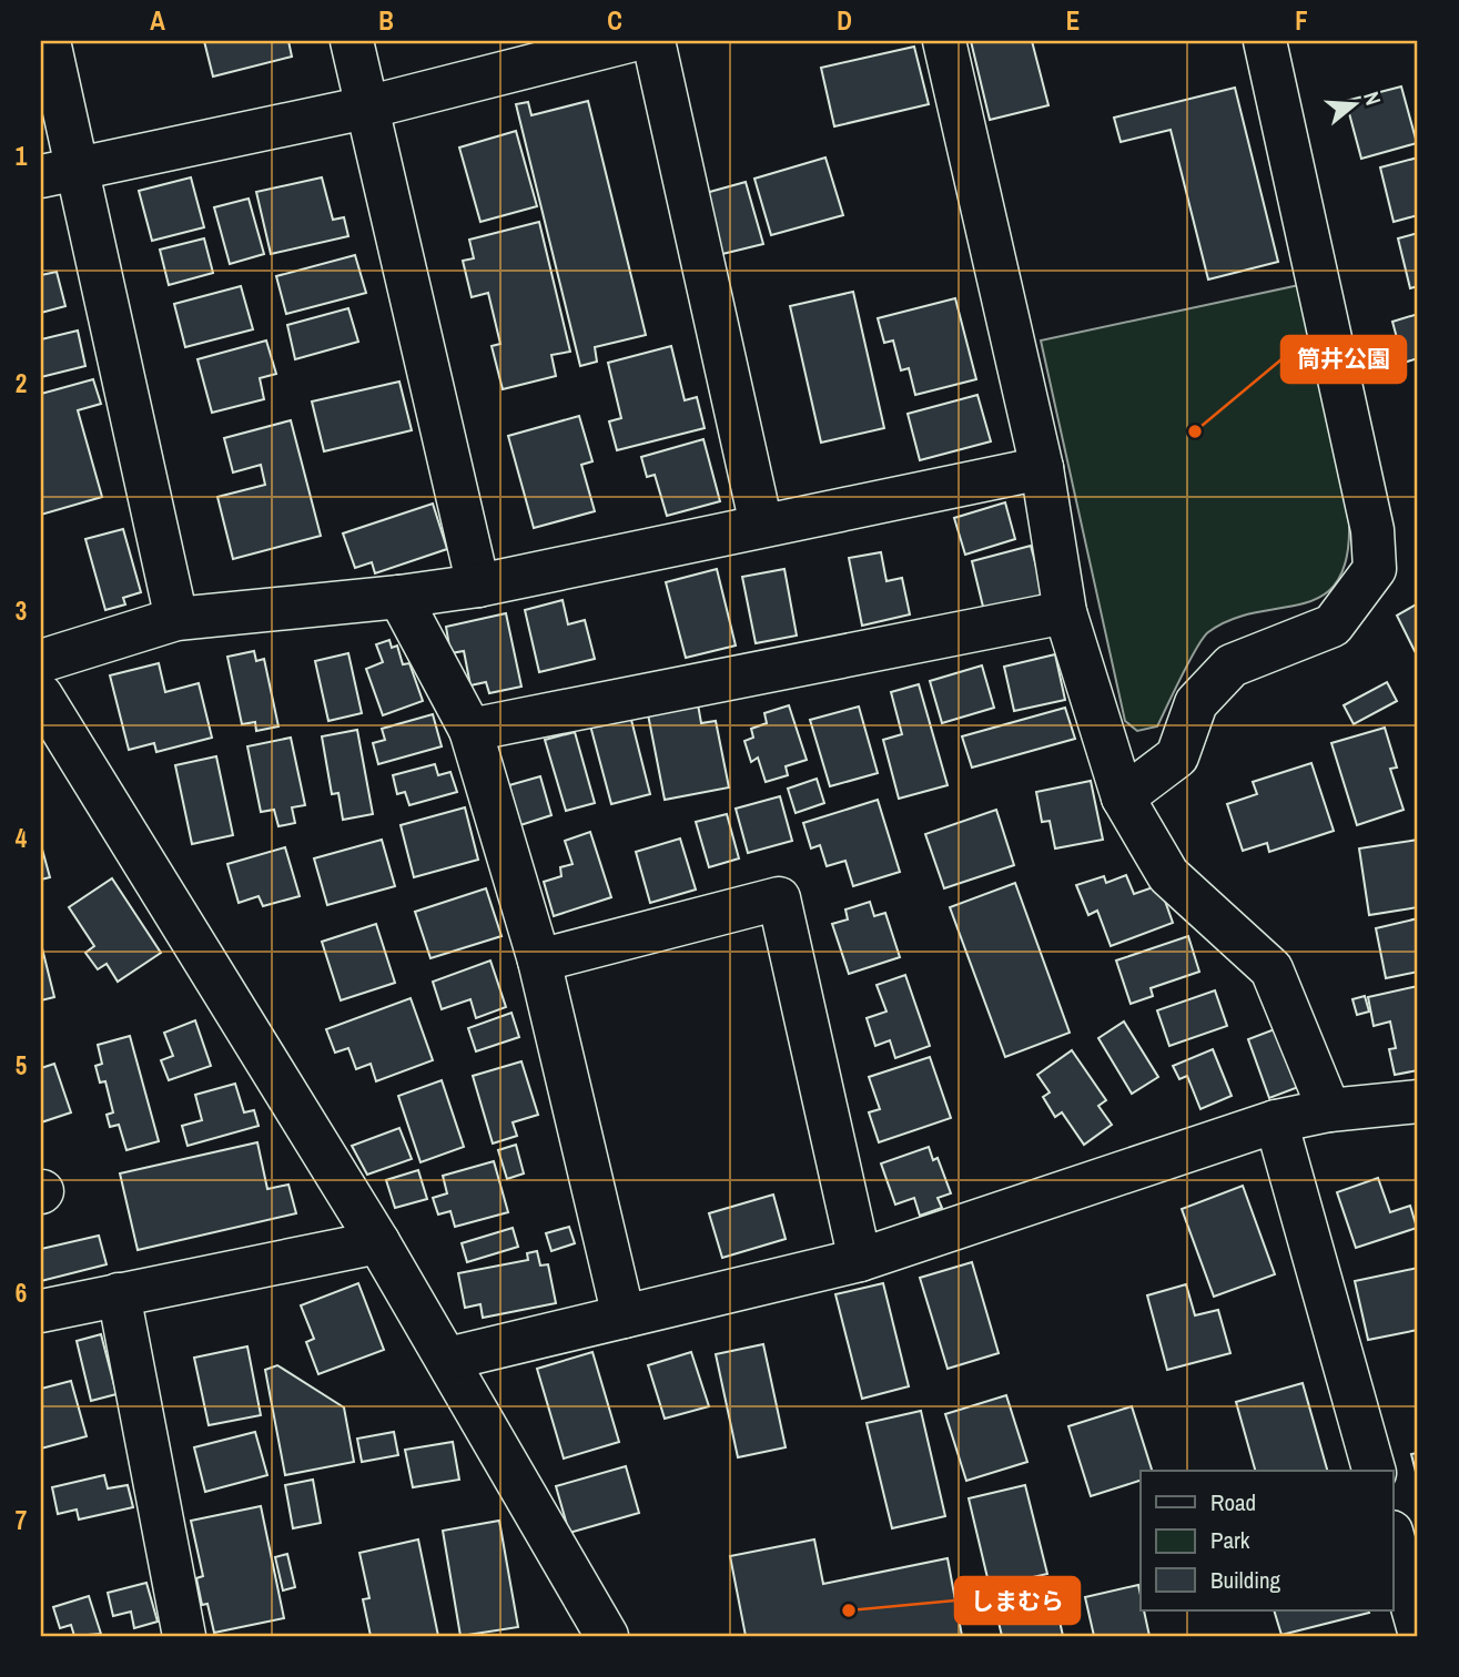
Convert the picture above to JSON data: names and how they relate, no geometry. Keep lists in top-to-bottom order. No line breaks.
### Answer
{"places":["筒井公園","しまむら"],"legend":["Road","Park","Building"],"north":"right","grid":{"columns":["A","B","C","D","E","F"],"rows":["1","2","3","4","5","6","7"]}}
